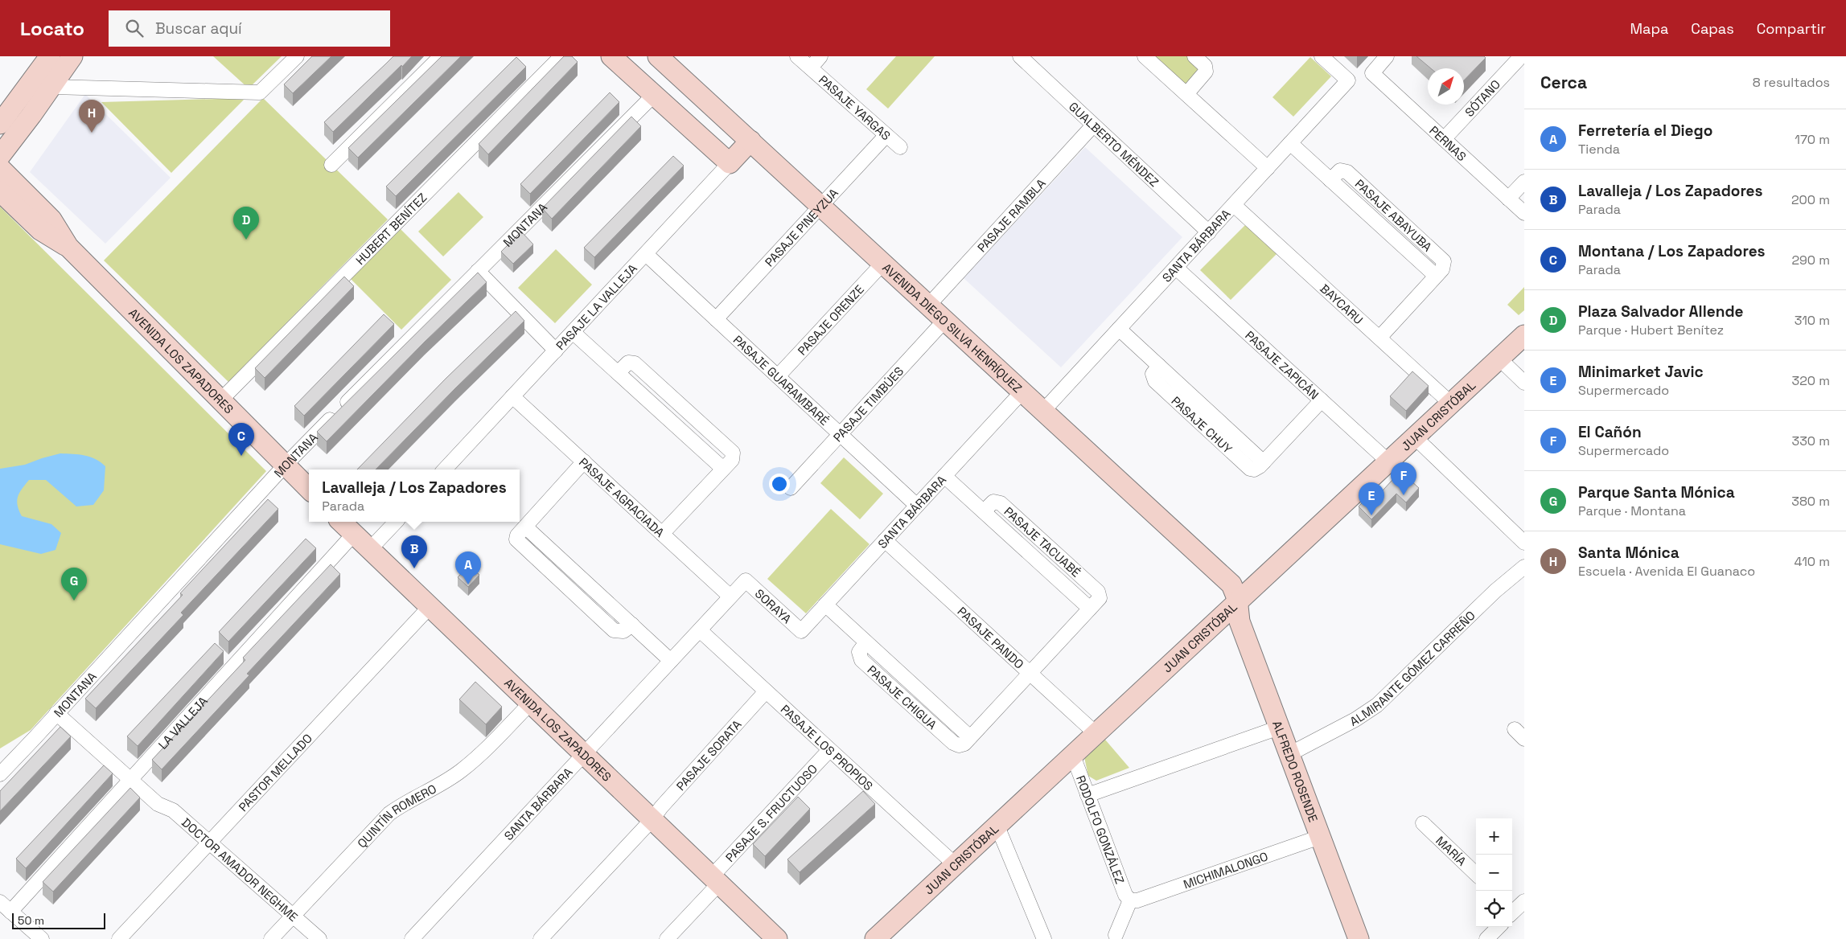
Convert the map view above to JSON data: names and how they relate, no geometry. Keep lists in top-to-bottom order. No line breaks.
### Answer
{"streets":{"street":["SÓTANO","PASAJE YARGAS","PERNAS","GUALBERTO MÉNDEZ","PASAJE ABAYUBA","PASAJE RAMBLA","MONTANA","PASAJE PINEYZUA","HUBERT BENÍTEZ","SANTA BÁRBARA","BAYCARU","PASAJE LA VALLEJA","PASAJE ORENZE","AVENIDA DIEGO SILVA HENRÍQUEZ","AVENIDA LOS ZAPADORES","PASAJE ZAPICÁN","PASAJE GUARAMBARÉ","PASAJE TIMBÚES","JUAN CRISTÓBAL","PASAJE CHUY","PASAJE AGRACIADA","PASAJE TACUABÉ","SORAYA","PASAJE PANDO","ALMIRANTE GÓMEZ CARREÑO","PASAJE CHIGUA","LA VALLEJA","PASAJE LOS PROPIOS","PASAJE SORATA","ALFREDO ROSENDE","PASTOR MELLADO","PASAJE S. FRUCTUOSO","QUINTÍN ROMERO","RODOLFO GONZÁLEZ","MARÍA","DOCTOR AMADOR NEGHME","MICHIMALONGO"]},"crossings":[["SÓTANO","PERNAS"],["PASAJE YARGAS","PASAJE PINEYZUA"],["GUALBERTO MÉNDEZ","PASAJE RAMBLA"],["GUALBERTO MÉNDEZ","SANTA BÁRBARA"],["PASAJE ABAYUBA","SANTA BÁRBARA"],["PASAJE ABAYUBA","BAYCARU"],["PASAJE RAMBLA","AVENIDA DIEGO SILVA HENRÍQUEZ"],["MONTANA","AVENIDA LOS ZAPADORES"],["MONTANA","DOCTOR AMADOR NEGHME"],["PASAJE PINEYZUA","AVENIDA DIEGO SILVA HENRÍQUEZ"],["PASAJE PINEYZUA","PASAJE GUARAMBARÉ"],["HUBERT BENÍTEZ","AVENIDA LOS ZAPADORES"],["SANTA BÁRBARA","BAYCARU"],["SANTA BÁRBARA","AVENIDA DIEGO SILVA HENRÍQUEZ"],["SANTA BÁRBARA","AVENIDA LOS ZAPADORES"],["SANTA BÁRBARA","PASAJE ZAPICÁN"],["SANTA BÁRBARA","PASAJE GUARAMBARÉ"],["SANTA BÁRBARA","PASAJE CHUY"],["SANTA BÁRBARA","PASAJE AGRACIADA"],["SANTA BÁRBARA","PASAJE TACUABÉ"],["SANTA BÁRBARA","SORAYA"],["SANTA BÁRBARA","PASAJE PANDO"],["SANTA BÁRBARA","PASAJE CHIGUA"],["SANTA BÁRBARA","PASAJE LOS PROPIOS"],["BAYCARU","JUAN CRISTÓBAL"],["PASAJE LA VALLEJA","AVENIDA DIEGO SILVA HENRÍQUEZ"],["PASAJE LA VALLEJA","PASAJE GUARAMBARÉ"],["PASAJE LA VALLEJA","PASAJE AGRACIADA"],["PASAJE ORENZE","AVENIDA DIEGO SILVA HENRÍQUEZ"],["PASAJE ORENZE","PASAJE GUARAMBARÉ"],["AVENIDA DIEGO SILVA HENRÍQUEZ","PASAJE TIMBÚES"],["AVENIDA DIEGO SILVA HENRÍQUEZ","JUAN CRISTÓBAL"],["AVENIDA DIEGO SILVA HENRÍQUEZ","ALFREDO ROSENDE"],["AVENIDA LOS ZAPADORES","LA VALLEJA"],["AVENIDA LOS ZAPADORES","PASAJE SORATA"],["AVENIDA LOS ZAPADORES","PASTOR MELLADO"],["AVENIDA LOS ZAPADORES","PASAJE S. FRUCTUOSO"],["AVENIDA LOS ZAPADORES","QUINTÍN ROMERO"],["PASAJE ZAPICÁN","JUAN CRISTÓBAL"],["PASAJE ZAPICÁN","PASAJE CHUY"],["PASAJE GUARAMBARÉ","PASAJE TIMBÚES"],["JUAN CRISTÓBAL","PASAJE PANDO"],["JUAN CRISTÓBAL","PASAJE LOS PROPIOS"],["JUAN CRISTÓBAL","ALFREDO ROSENDE"],["JUAN CRISTÓBAL","RODOLFO GONZÁLEZ"],["PASAJE PANDO","PASAJE CHIGUA"],["ALMIRANTE GÓMEZ CARREÑO","ALFREDO ROSENDE"],["LA VALLEJA","DOCTOR AMADOR NEGHME"],["PASAJE LOS PROPIOS","PASAJE SORATA"],["PASAJE LOS PROPIOS","PASAJE S. FRUCTUOSO"],["ALFREDO ROSENDE","MICHIMALONGO"],["PASTOR MELLADO","DOCTOR AMADOR NEGHME"],["QUINTÍN ROMERO","DOCTOR AMADOR NEGHME"],["RODOLFO GONZÁLEZ","MICHIMALONGO"]],"scale_bar":"50 m","north":"top right","page":{"header":"Locato","search":"Buscar aquí","nav":["Mapa","Capas","Compartir"],"heading":["Cerca","8 resultados"],"pins":["H","D","C","F","E","B","A","G"],"list":[{"mark":"A","name":"Ferretería el Diego","note":"Tienda","value":"170 m"},{"mark":"B","name":"Lavalleja / Los Zapadores","note":"Parada","value":"200 m"},{"mark":"C","name":"Montana / Los Zapadores","note":"Parada","value":"290 m"},{"mark":"D","name":"Plaza Salvador Allende","note":"Parque · Hubert Benítez","value":"310 m"},{"mark":"E","name":"Minimarket Javic","note":"Supermercado","value":"320 m"},{"mark":"F","name":"El Cañón","note":"Supermercado","value":"330 m"},{"mark":"G","name":"Parque Santa Mónica","note":"Parque · Montana","value":"380 m"},{"mark":"H","name":"Santa Mónica","note":"Escuela · Avenida El Guanaco","value":"410 m"}],"popup":["Lavalleja / Los Zapadores","Parada"],"map_buttons":["+","−"],"scale":"50 m"}}
